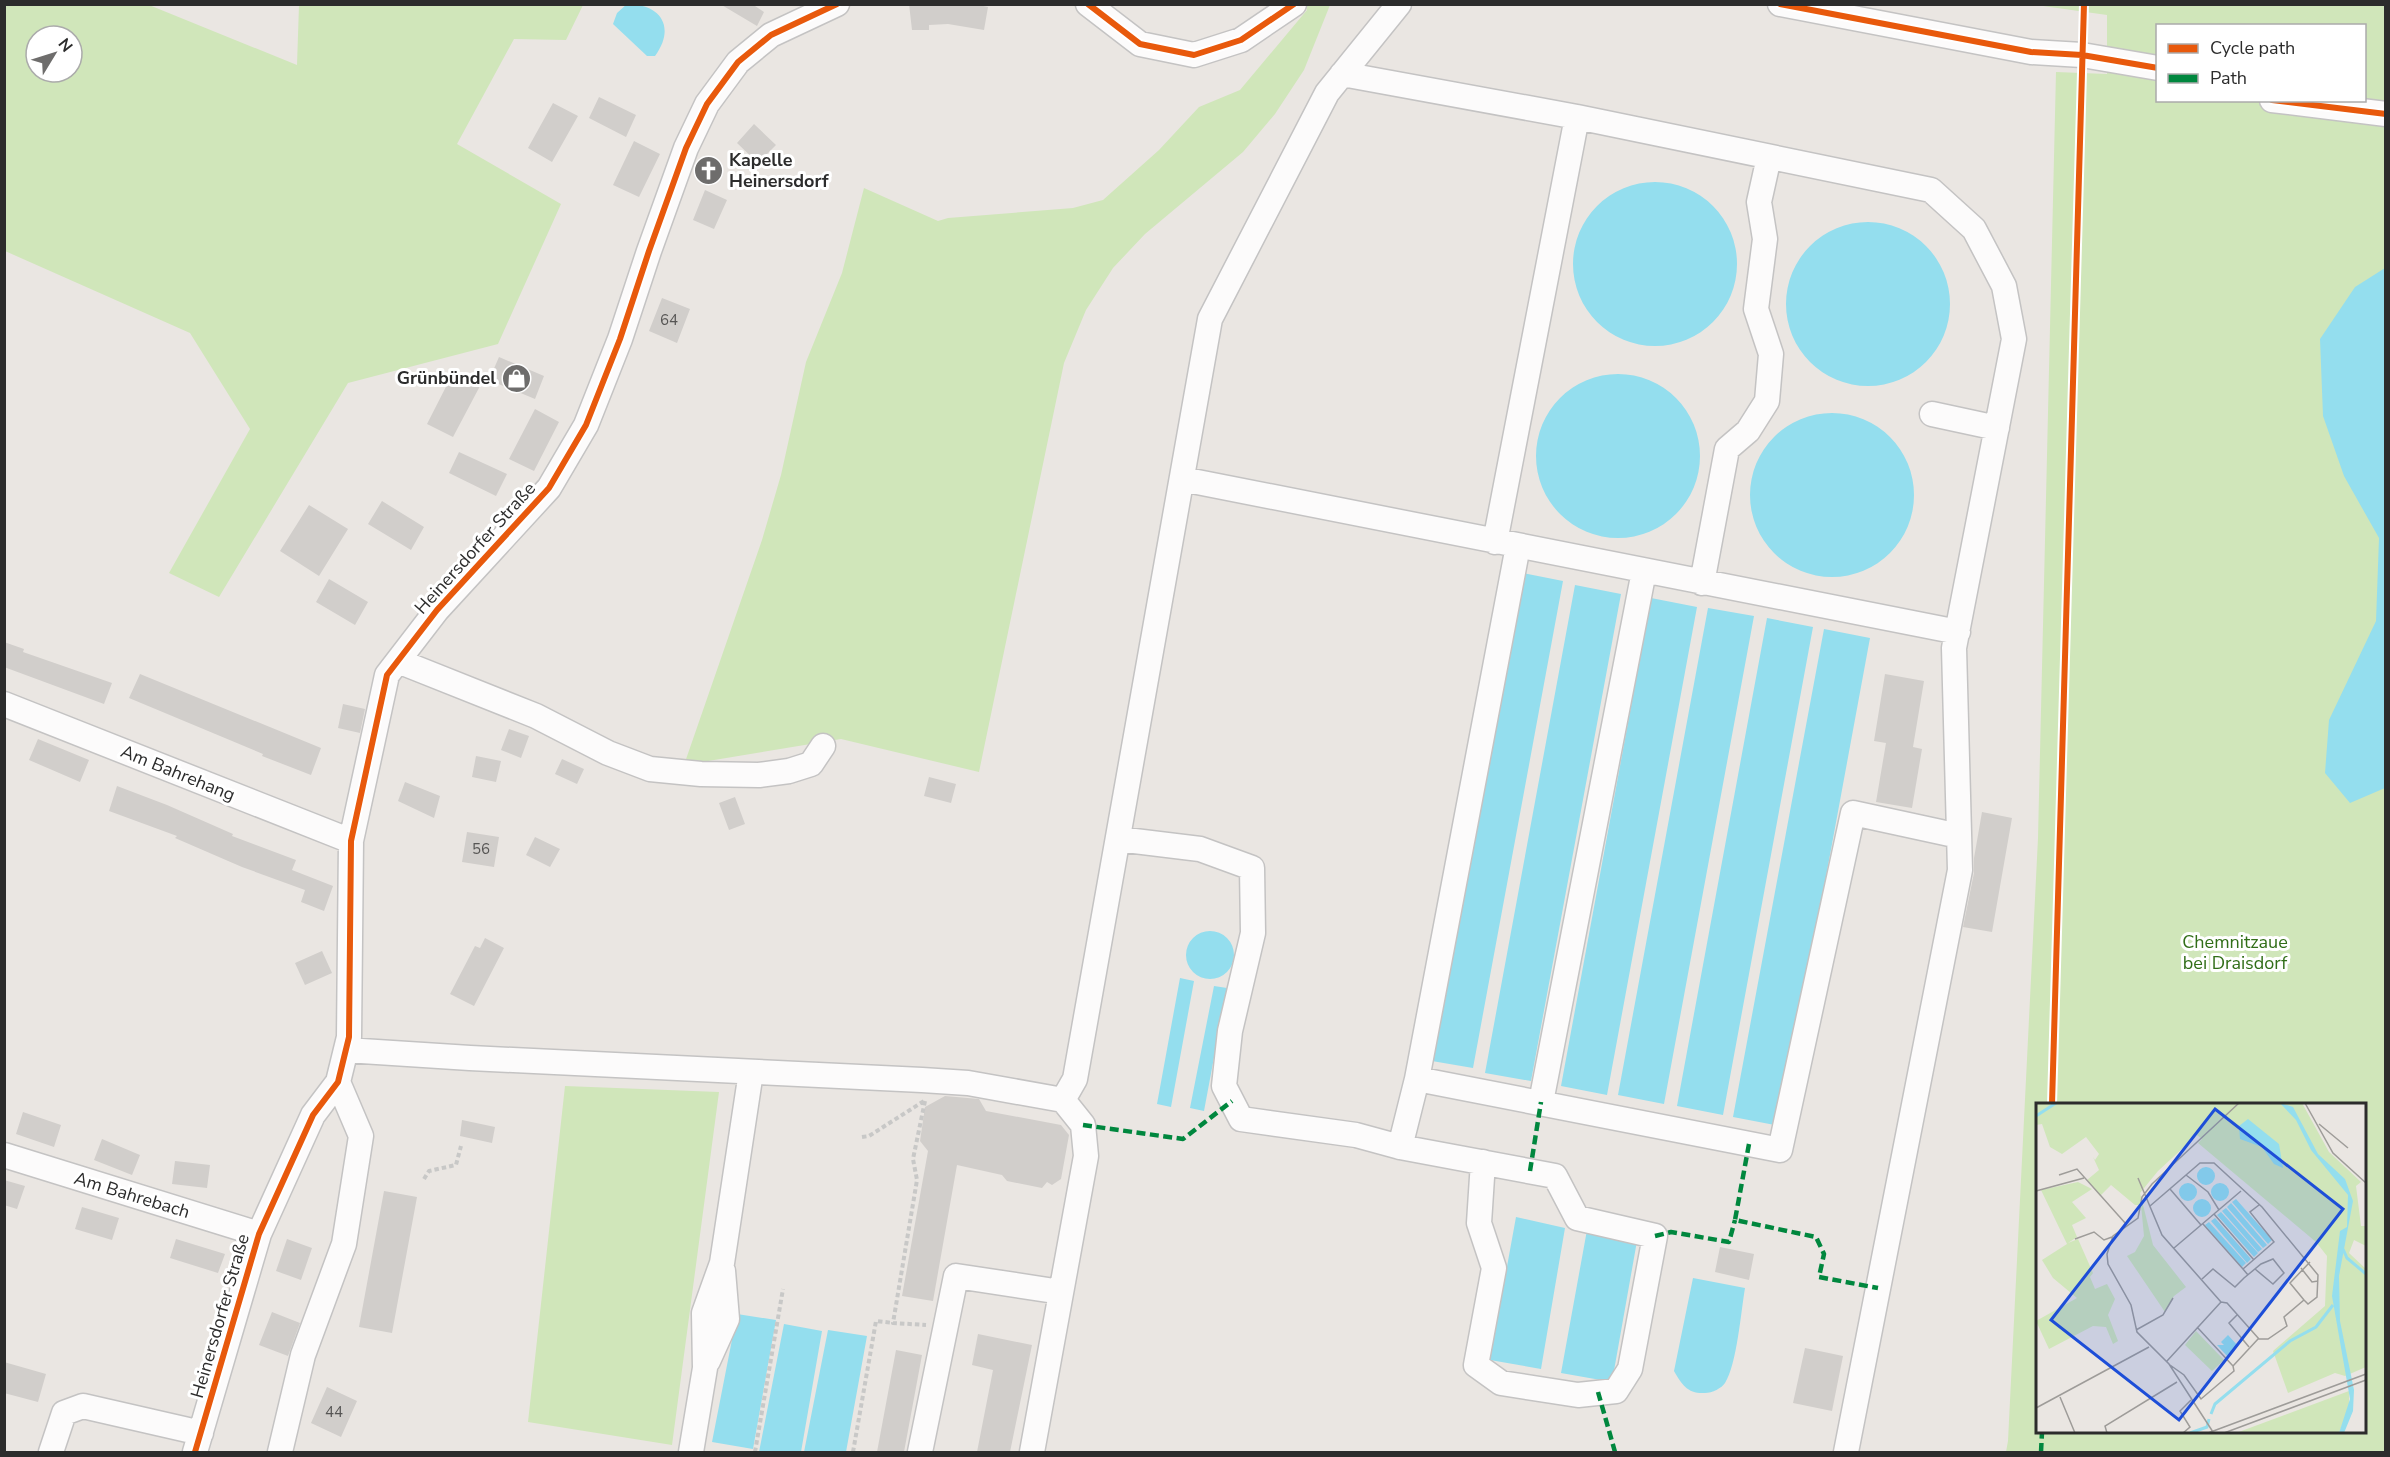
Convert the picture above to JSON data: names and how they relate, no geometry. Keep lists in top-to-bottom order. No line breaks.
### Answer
{"streets":{"street":["Heinersdorfer Straße","Am Bahrehang","Am Bahrebach"]},"crossings":[["Heinersdorfer Straße","Am Bahrehang"],["Heinersdorfer Straße","Am Bahrebach"]],"parks":["Chemnitzaue bei Draisdorf"],"places":{"church":["Kapelle Heinersdorf"],"shop":["Grünbündel"]},"house_numbers":["64","56","44"],"legend":["Cycle path","Path"],"north":"top right"}
